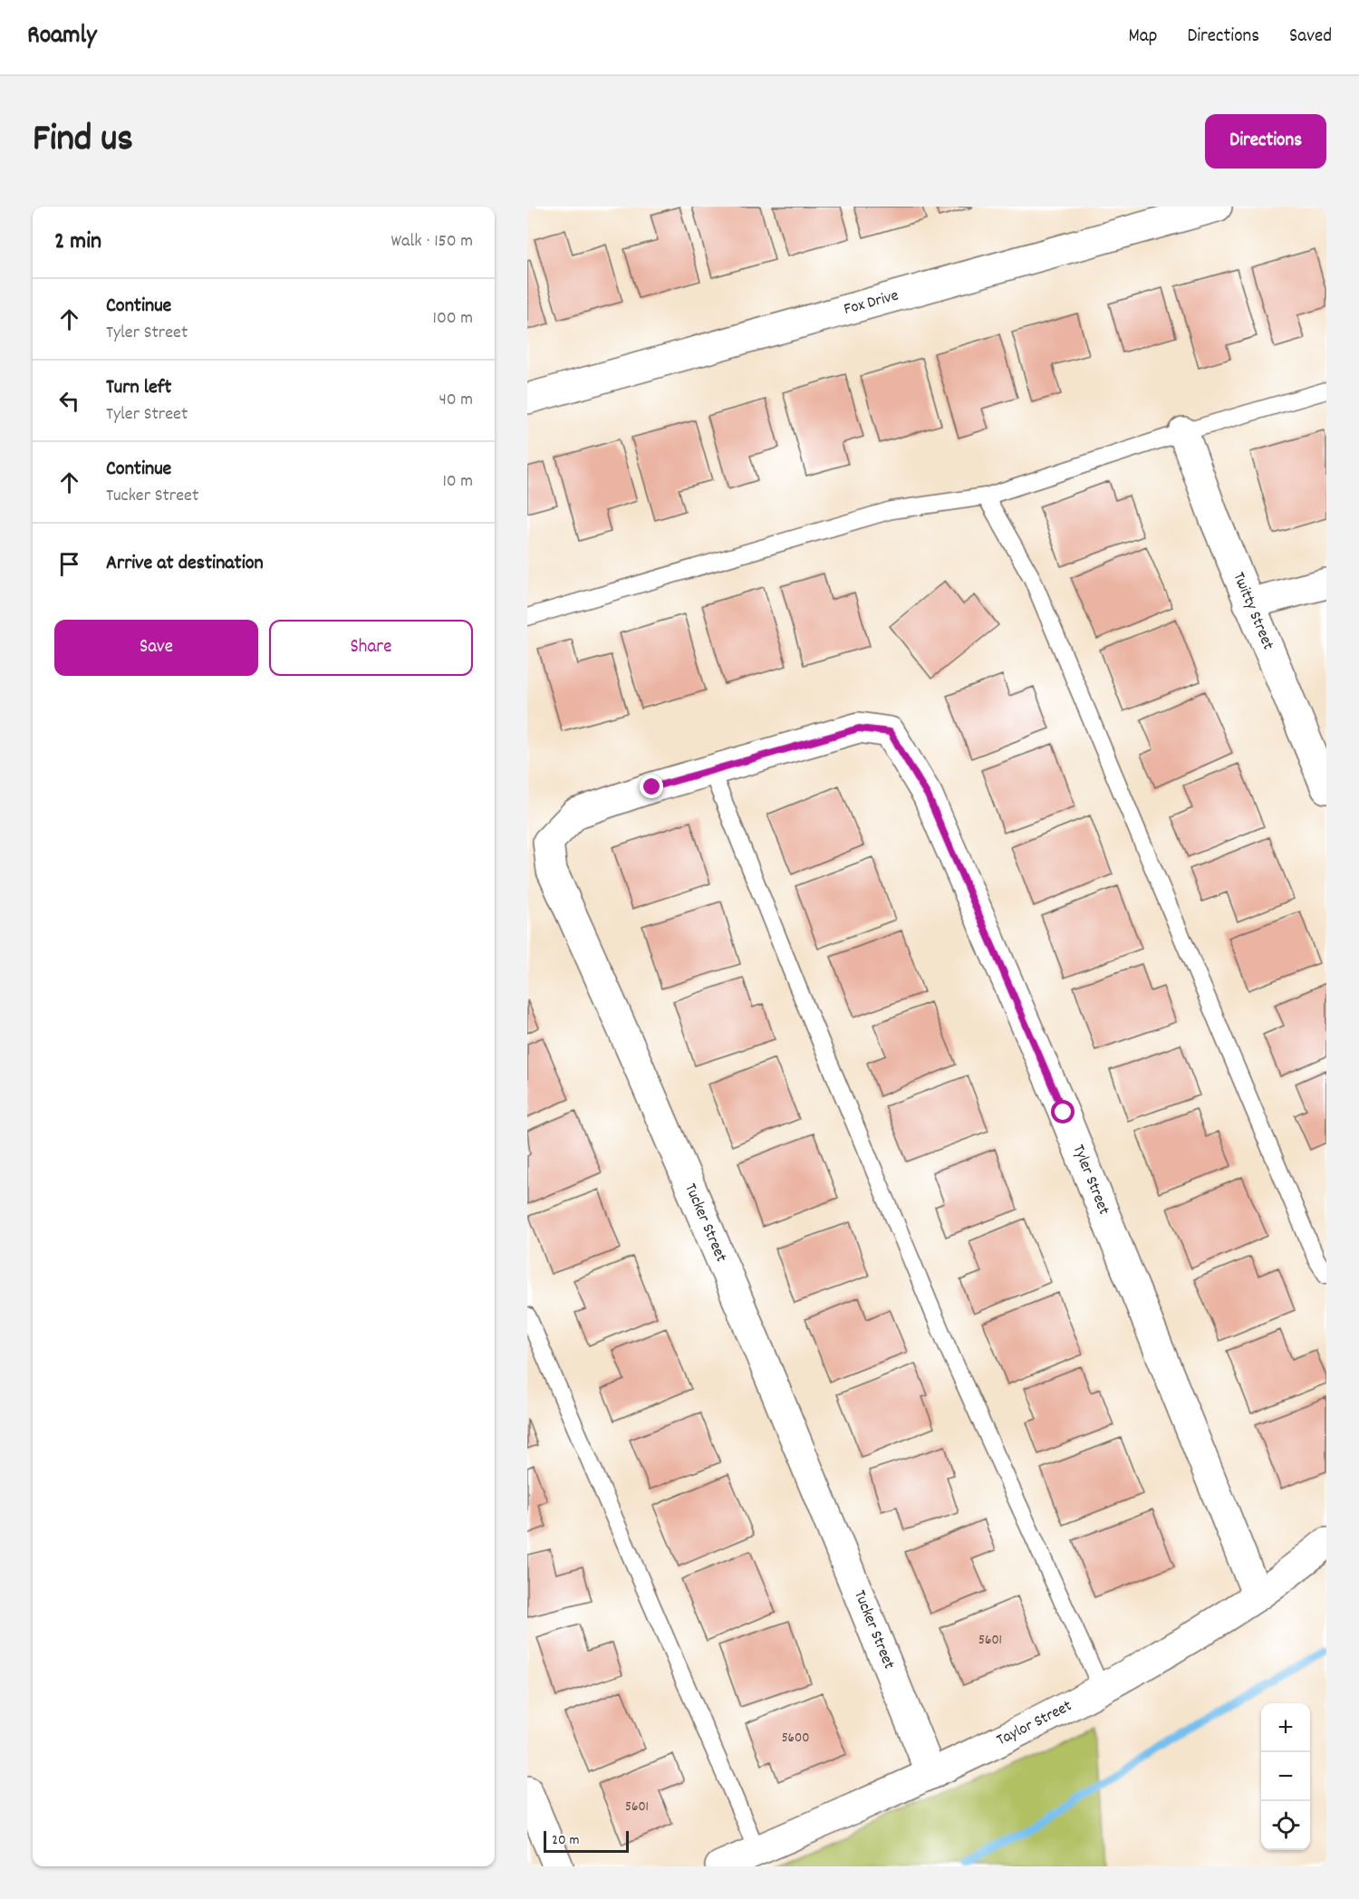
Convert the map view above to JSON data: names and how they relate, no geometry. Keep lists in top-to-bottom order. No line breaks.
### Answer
{"streets":{"street":["Fox Drive","Twitty Street","Tyler Street","Tucker Street","Taylor Street"]},"crossings":[["Tyler Street","Tucker Street"],["Tyler Street","Taylor Street"],["Tucker Street","Taylor Street"]],"house_numbers":["5601","5600","5601"],"scale_bar":"20 m","page":{"header":"Roamly","nav":["Map","Directions","Saved"],"title":"Find us","buttons":["Directions",["Save","Share"]],"heading":["2 min","Walk · 150 m"],"list":[["Continue","Tyler Street","100 m"],["Turn left","Tyler Street","40 m"],["Continue","Tucker Street","10 m"],"Arrive at destination"],"map_buttons":["+","−"],"scale":"20 m"}}
